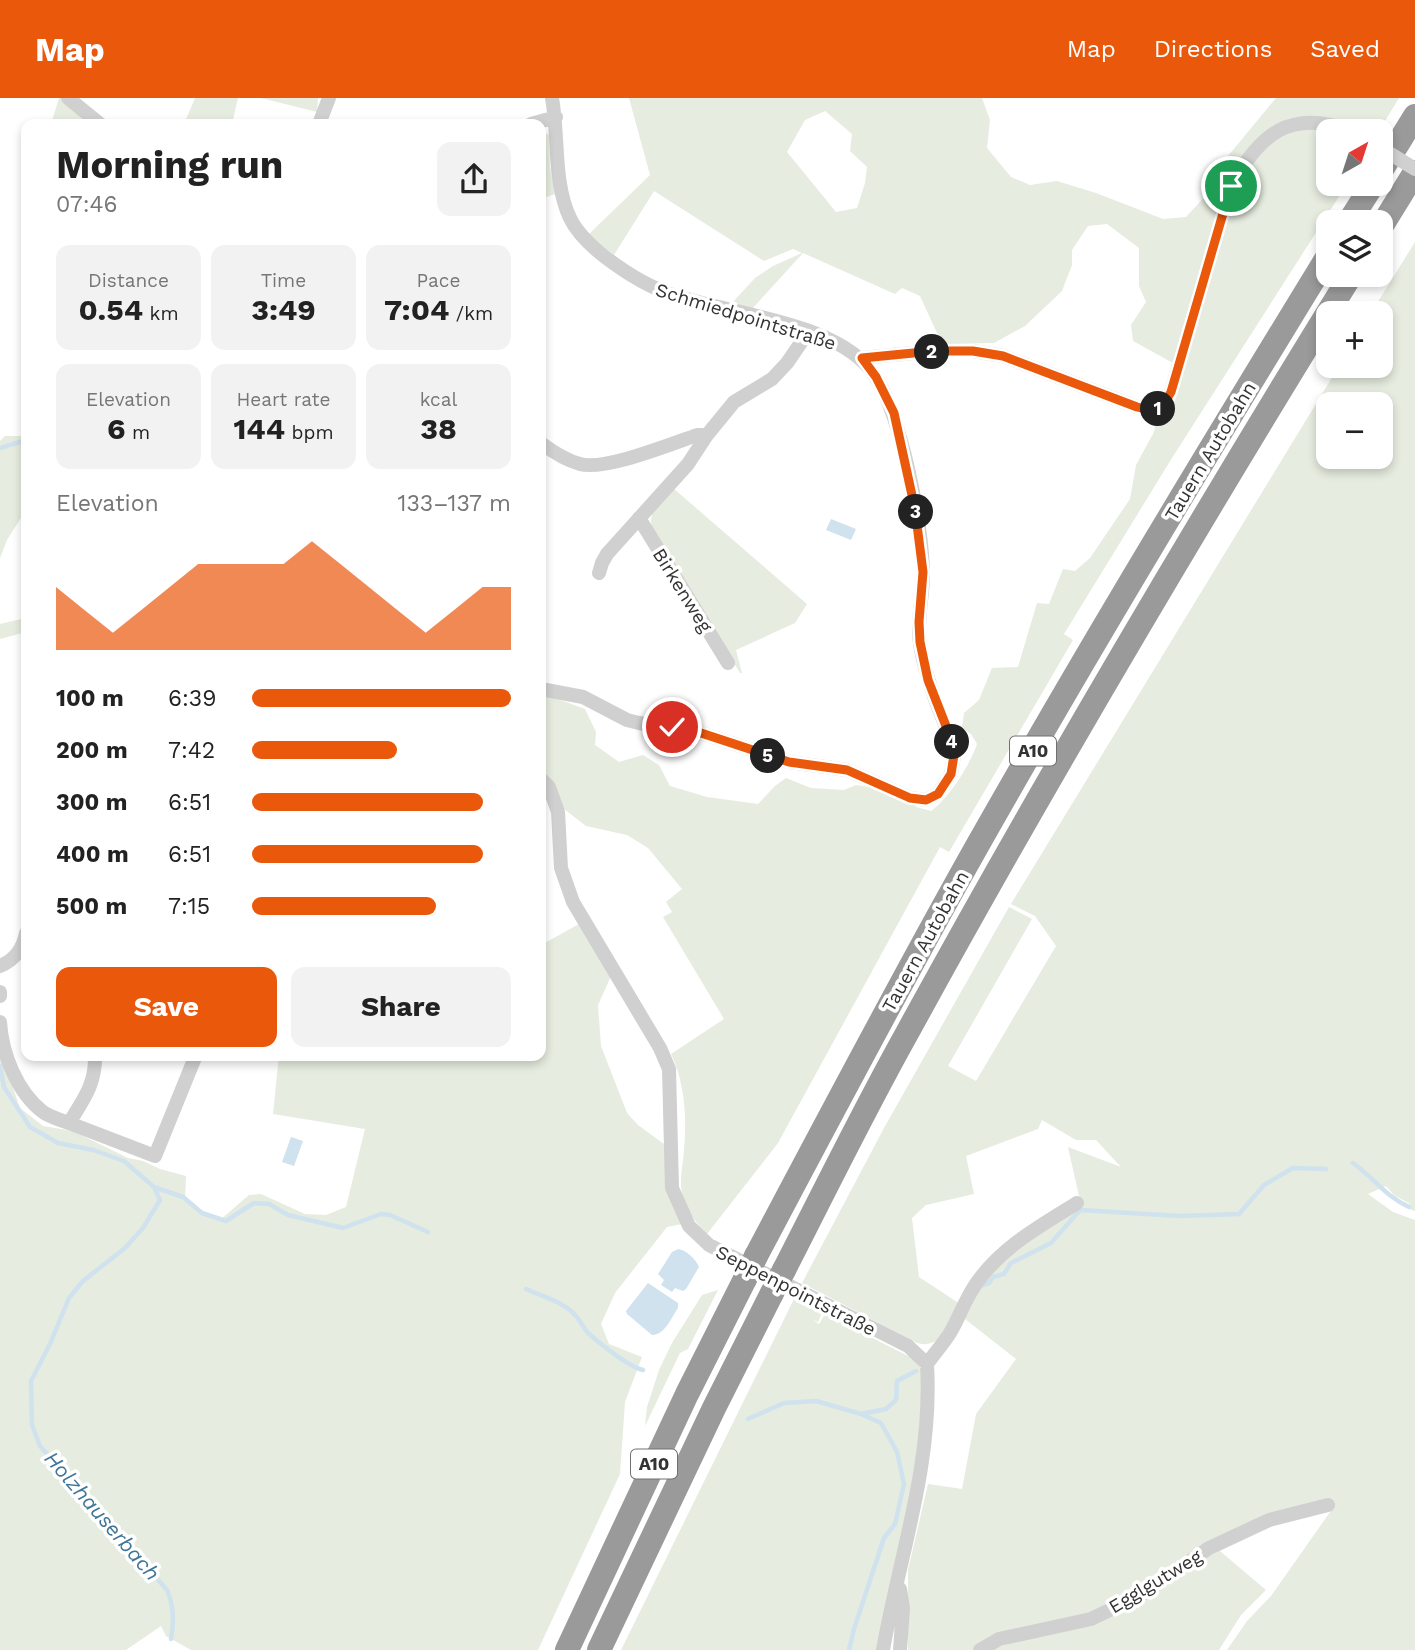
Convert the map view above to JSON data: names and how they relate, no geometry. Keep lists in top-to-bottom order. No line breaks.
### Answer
{"streets":{"highway":["Tauern Autobahn","A10"],"street":["Schmiedpointstraße","Birkenweg","Seppenpointstraße","Egglgutweg"]},"water":["Holzhauserbach"],"north":"top right","page":{"header":"Map","nav":["Map","Directions","Saved"],"map_buttons":["+","−"],"heading":["Morning run","07:46"],"stats":[["Distance","0.54 km"],["Time","3:49"],["Pace","7:04 /km"],["Elevation","6 m"],["Heart rate","144 bpm"],["kcal","38"]],"pins":["2","1","3","4","5"],"chart":["Elevation","133–137 m"],"list":[{"name":"100 m","note":"6:39"},{"name":"200 m","note":"7:42"},{"name":"300 m","note":"6:51"},{"name":"400 m","note":"6:51"},{"name":"500 m","note":"7:15"}],"buttons":["Save","Share"]}}
